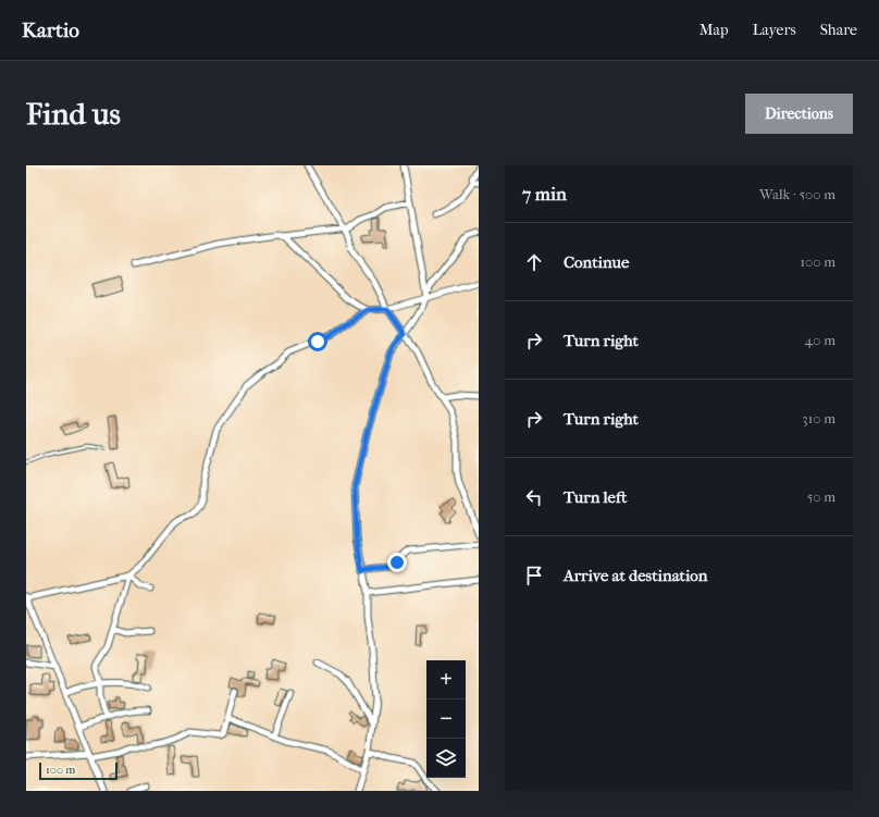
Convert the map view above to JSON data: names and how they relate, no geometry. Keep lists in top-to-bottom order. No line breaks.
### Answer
{"scale_bar":"100 m","page":{"header":"Kartio","nav":["Map","Layers","Share"],"buttons":"Directions","title":"Find us","heading":["7 min","Walk · 500 m"],"list":[["Continue","100 m"],["Turn right","40 m"],["Turn right","310 m"],["Turn left","50 m"],"Arrive at destination"],"map_buttons":["+","−"],"scale":"100 m"}}
